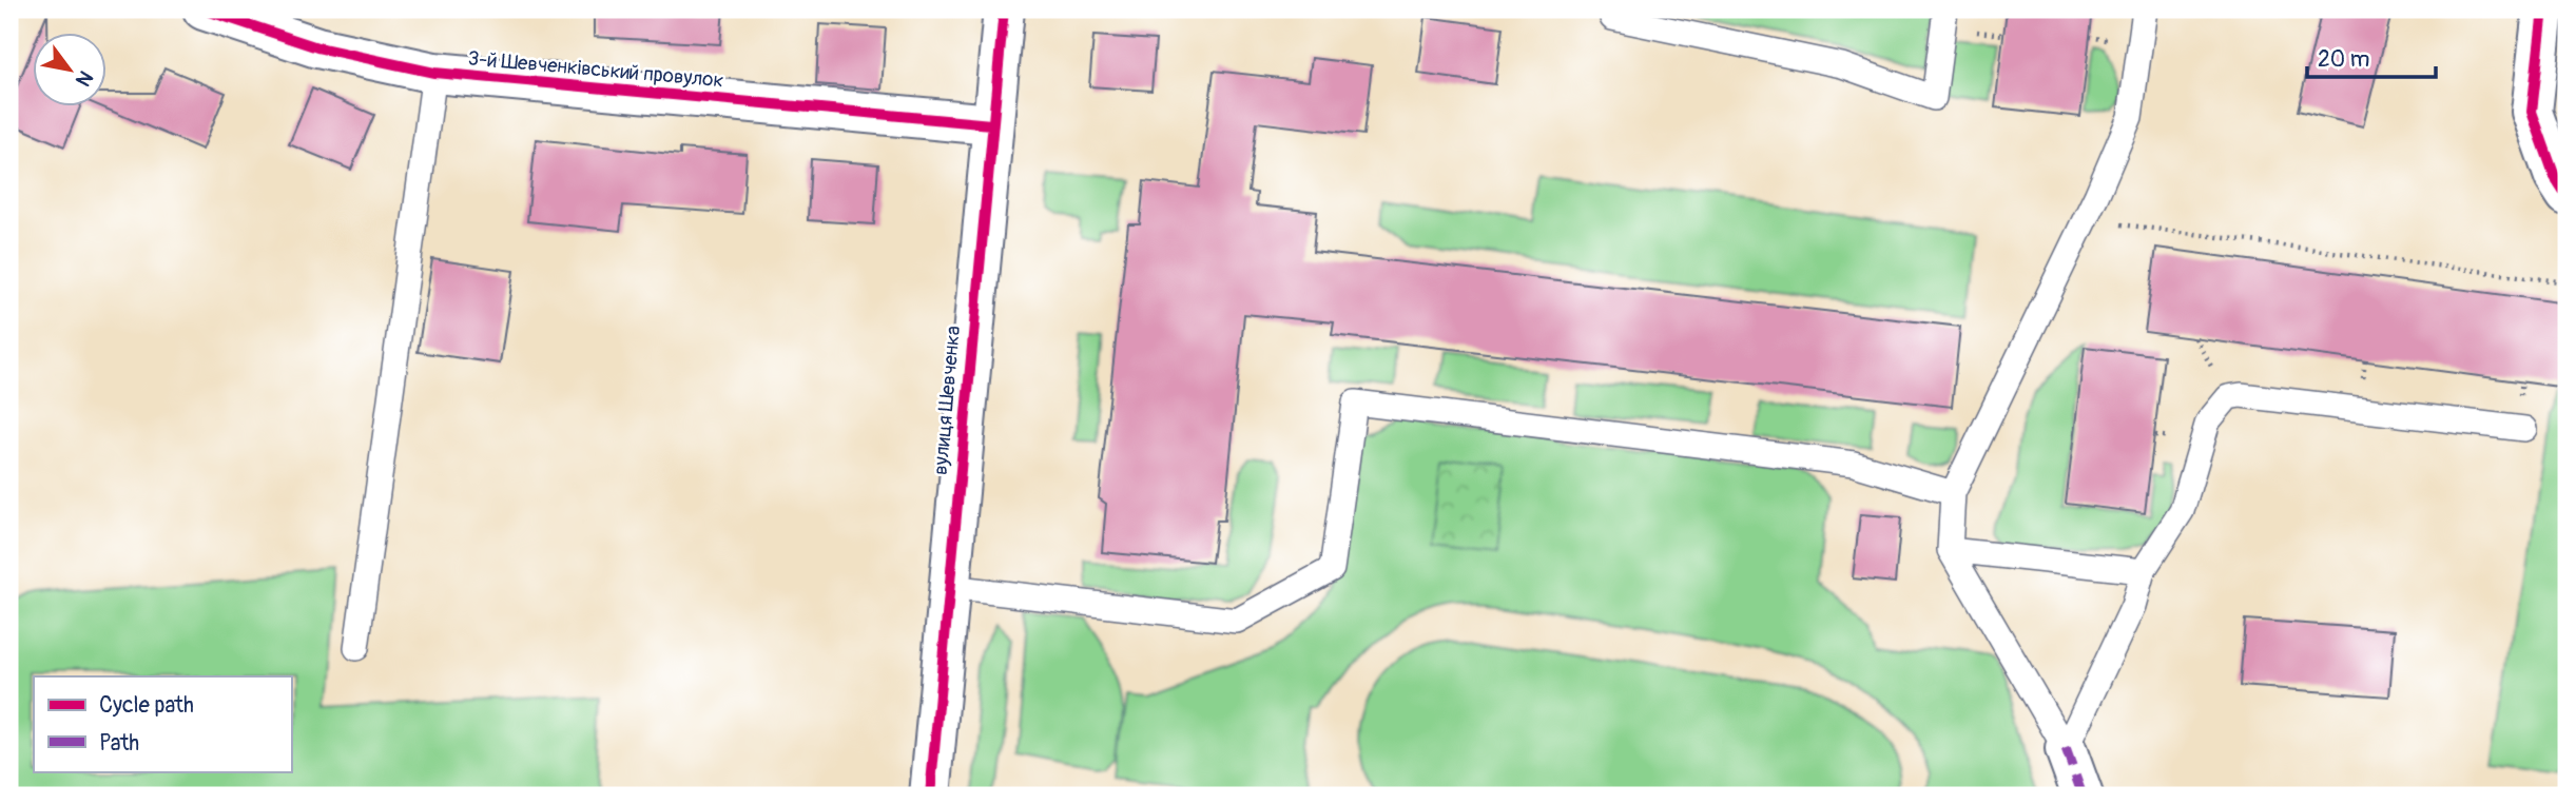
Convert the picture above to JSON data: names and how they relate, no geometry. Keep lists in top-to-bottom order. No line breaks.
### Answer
{"streets":{"street":["3-й Шевченківський провулок","вулиця Шевченка"]},"crossings":[["3-й Шевченківський провулок","вулиця Шевченка"]],"legend":["Cycle path","Path"],"scale_bar":"20 m","north":"bottom right"}
